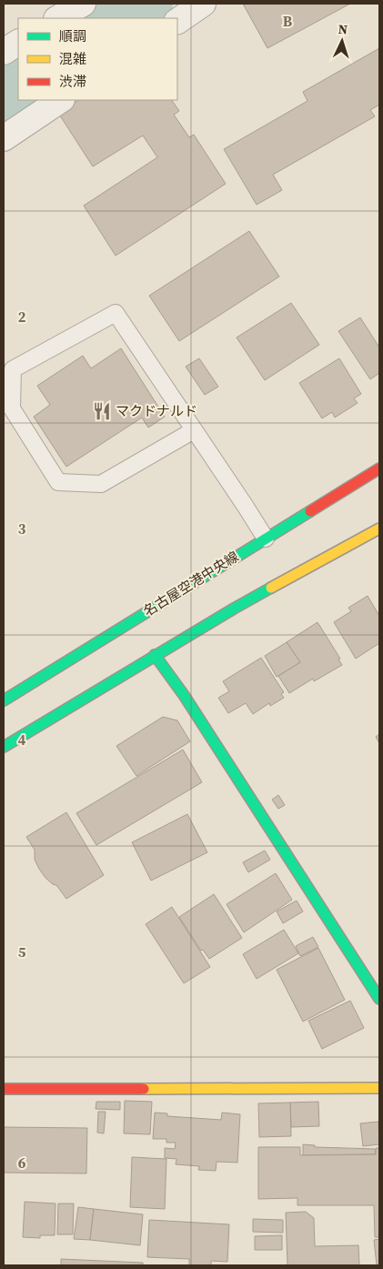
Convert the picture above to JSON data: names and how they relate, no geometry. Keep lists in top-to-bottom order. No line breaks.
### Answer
{"streets":{"main road":["名古屋空港中央線"]},"places":{"restaurant":["マクドナルド"]},"legend":["順調","混雑","渋滞"],"north":"top","grid":{"columns":["B"],"rows":["2","3","4","5","6"]}}
